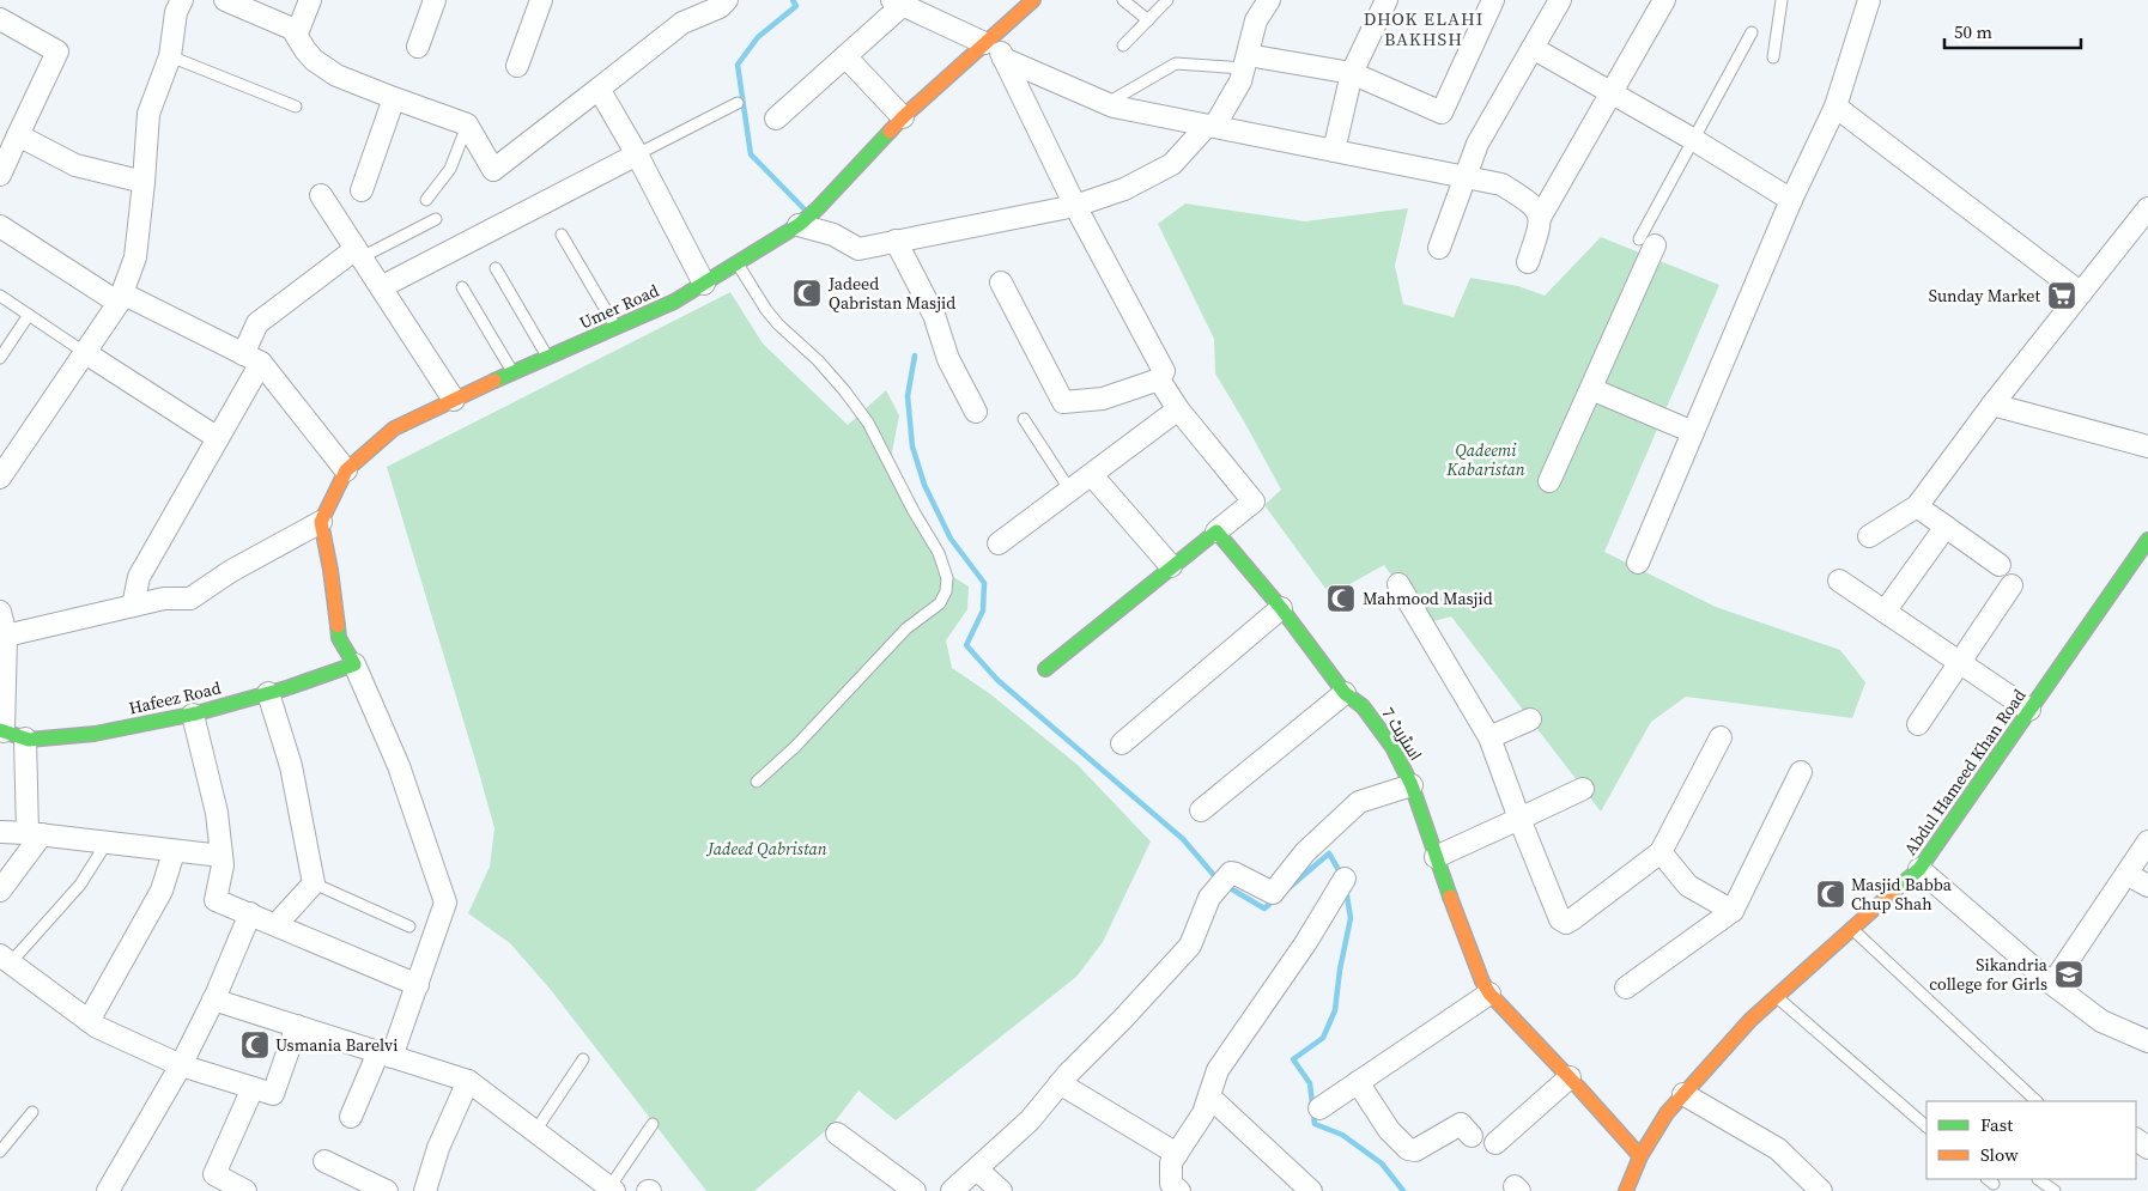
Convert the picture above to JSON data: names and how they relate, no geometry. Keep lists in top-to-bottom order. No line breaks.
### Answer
{"streets":{"street":["Umer Road","Hafeez Road","اسٹریٹ 7","Abdul Hameed Khan Road"]},"crossings":[["اسٹریٹ 7","Abdul Hameed Khan Road"]],"districts":["DHOK ELAHI BAKHSH"],"parks":["Qadeemi Kabaristan","Jadeed Qabristan"],"places":{"mosque":["Jadeed Qabristan Masjid","Mahmood Masjid","Masjid Babba Chup Shah","Usmania Barelvi"],"supermarket":["Sunday Market"],"school or university":["Sikandria college for Girls"]},"legend":["Fast","Slow"],"scale_bar":"50 m"}
